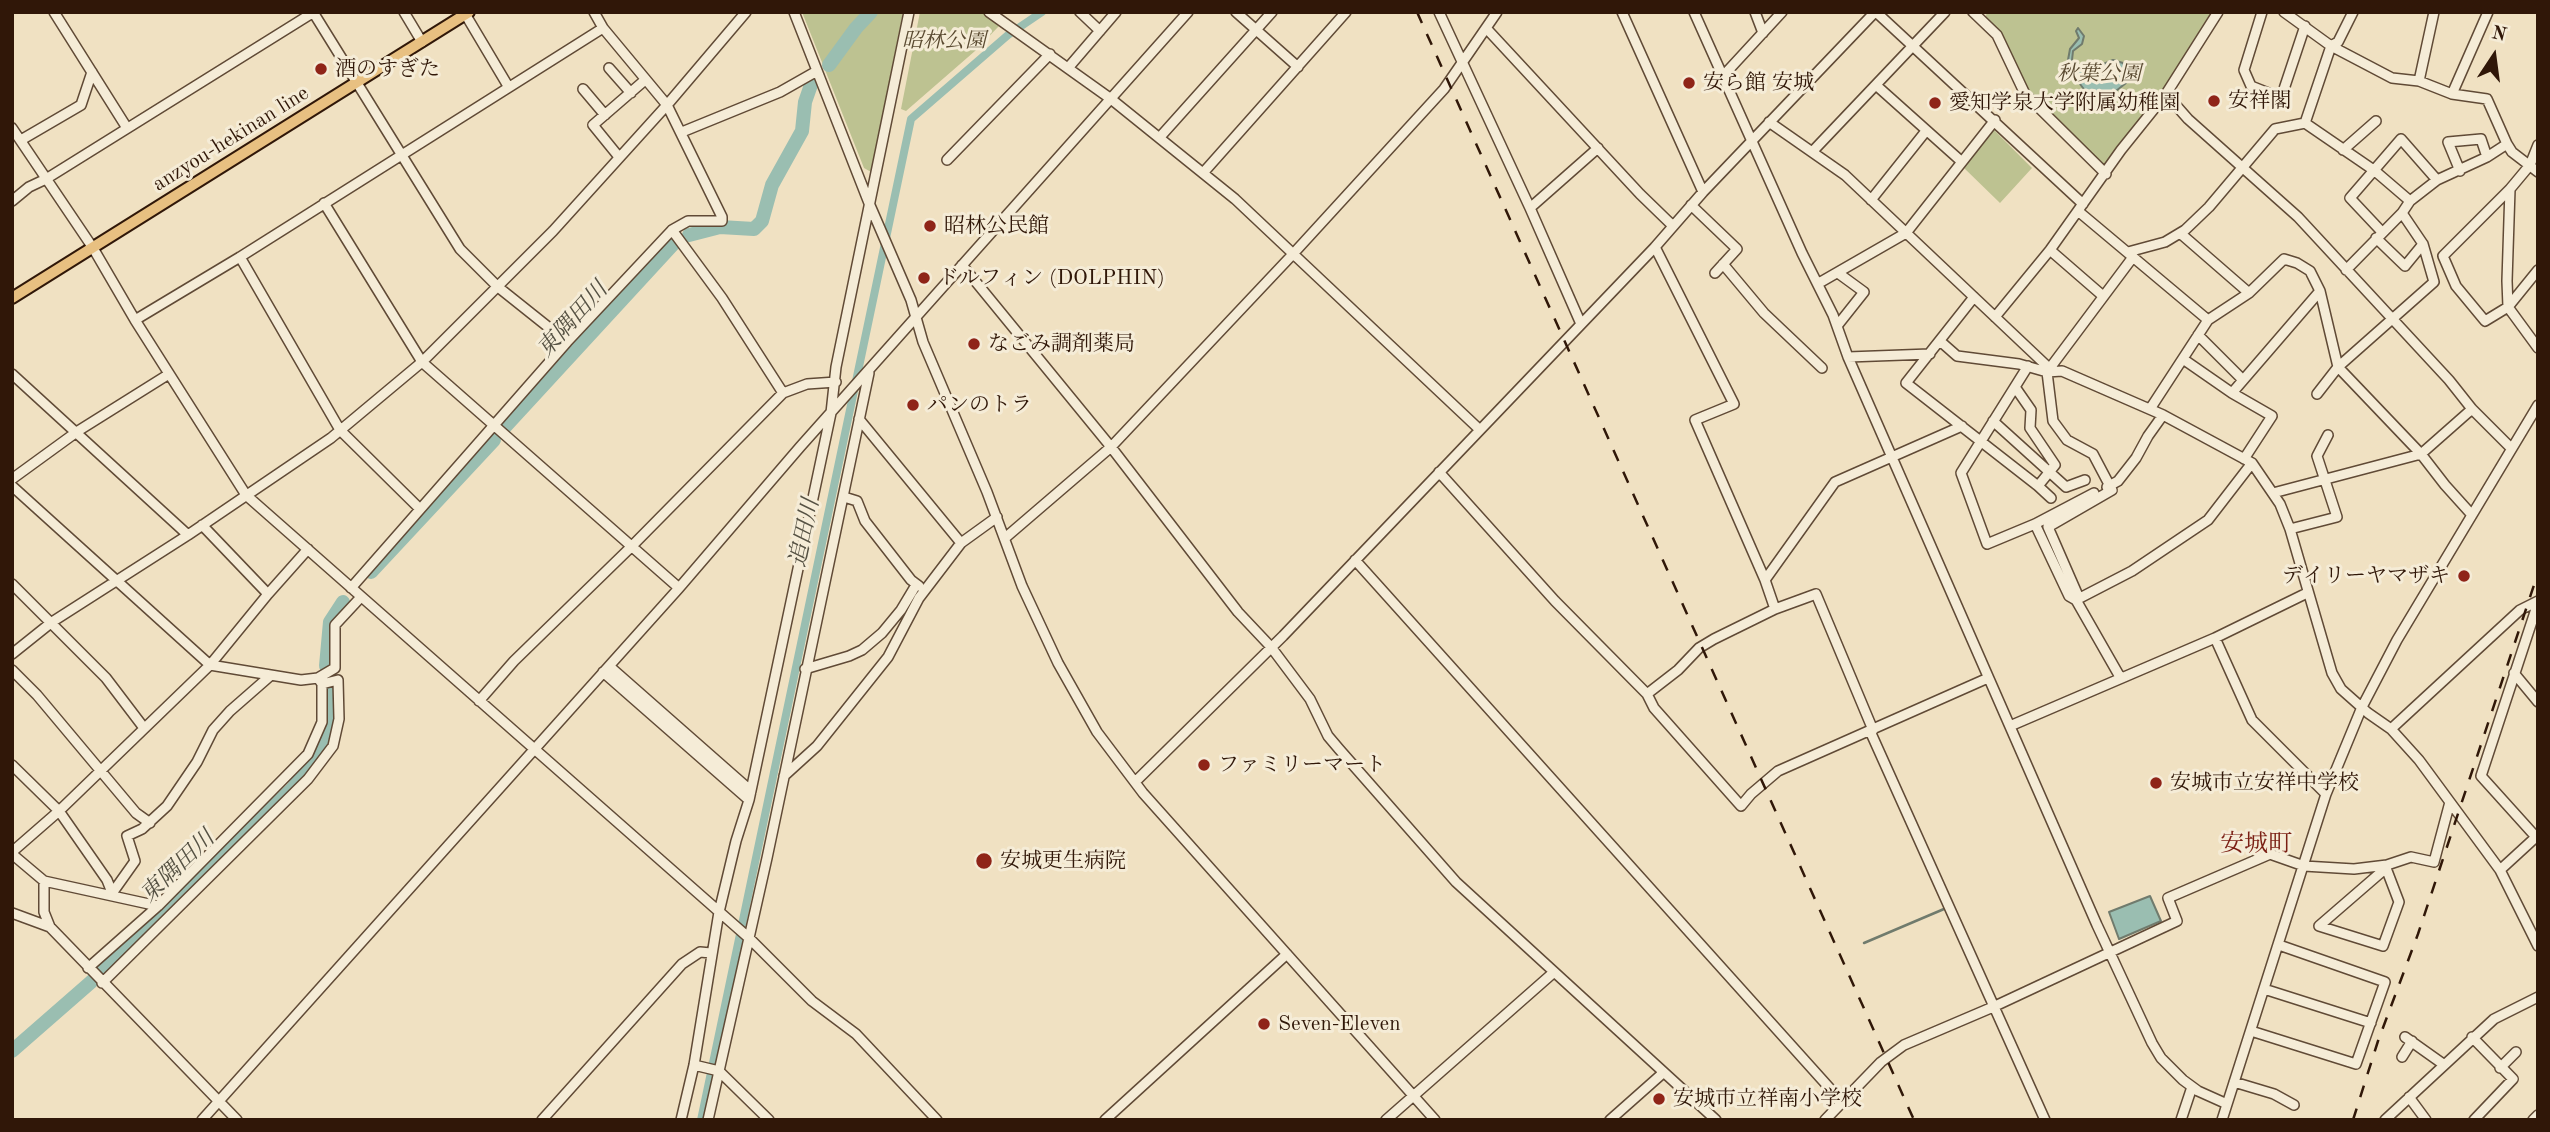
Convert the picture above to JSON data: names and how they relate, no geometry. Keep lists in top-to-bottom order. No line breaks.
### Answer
{"streets":{"main road":["anzyou-hekinan line"]},"districts":["安城町"],"water":["東隅田川","追田川"],"parks":["昭林公園","秋葉公園"],"places":["酒のすぎた","安ら館 安城","安祥閣","愛知学泉大学附属幼稚園","昭林公民館","ドルフィン (DOLPHIN)","なごみ調剤薬局","パンのトラ","デイリーヤマザキ","ファミリーマート","安城市立安祥中学校","安城更生病院","Seven-Eleven","安城市立祥南小学校"],"north":"top"}
